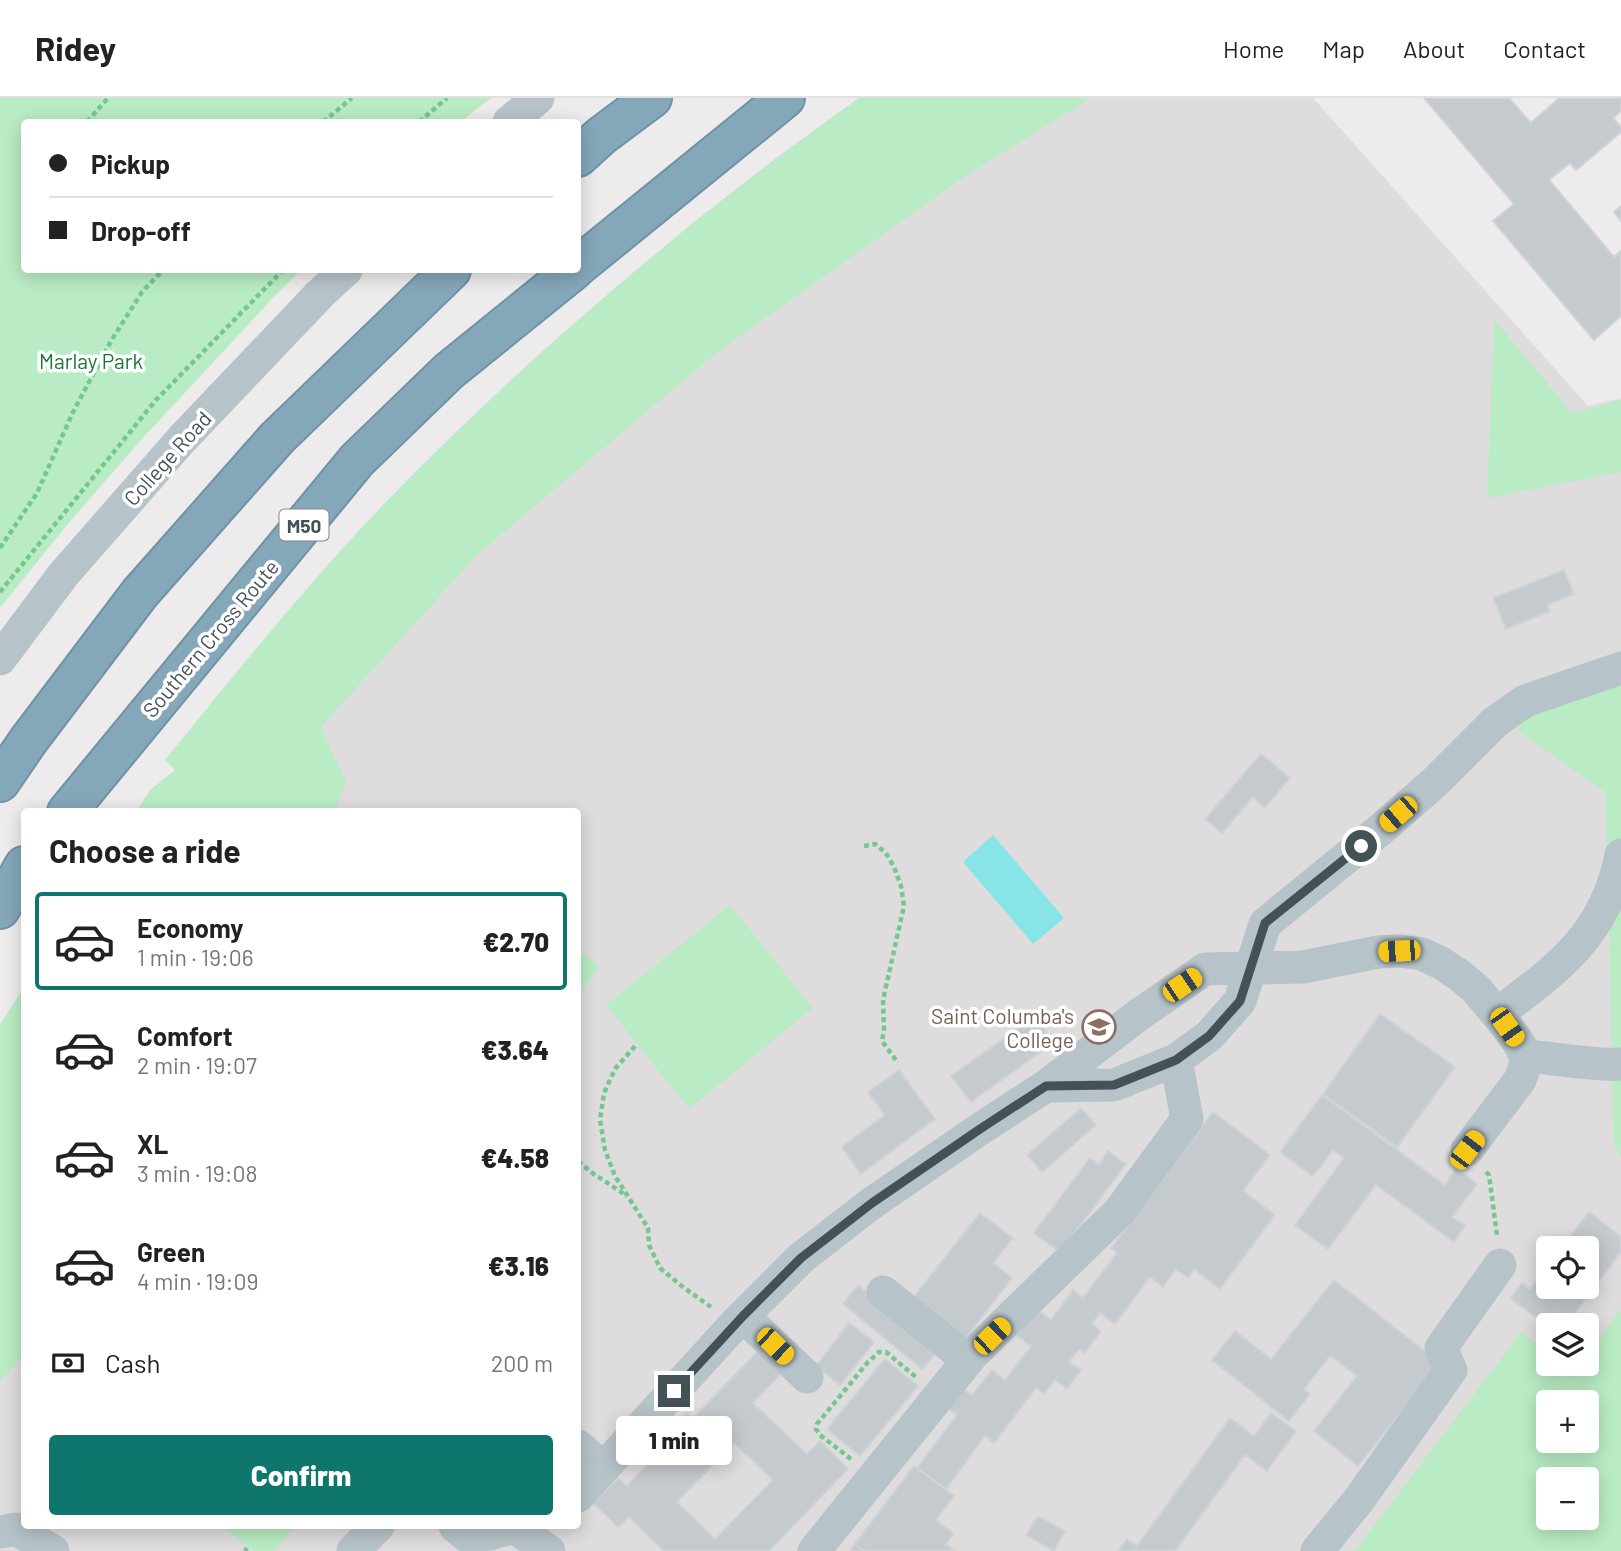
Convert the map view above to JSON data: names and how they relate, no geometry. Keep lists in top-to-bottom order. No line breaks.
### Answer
{"streets":{"highway":["M50","Southern Cross Route"],"street":["College Road"]},"parks":["Marlay Park"],"places":{"school or university":["Saint Columba's College"]},"page":{"header":"Ridey","nav":["Home","Map","About","Contact"],"banner":["Pickup","Drop-off"],"heading":"Choose a ride","list":[{"name":"Economy","note":"1 min · 19:06","value":"€2.70"},{"name":"Comfort","note":"2 min · 19:07","value":"€3.64"},{"name":"XL","note":"3 min · 19:08","value":"€4.58"},{"name":"Green","note":"4 min · 19:09","value":"€3.16"}],"map_buttons":["+","−"],"pay":["Cash","200 m"],"bubble":"1 min","buttons":"Confirm"}}
